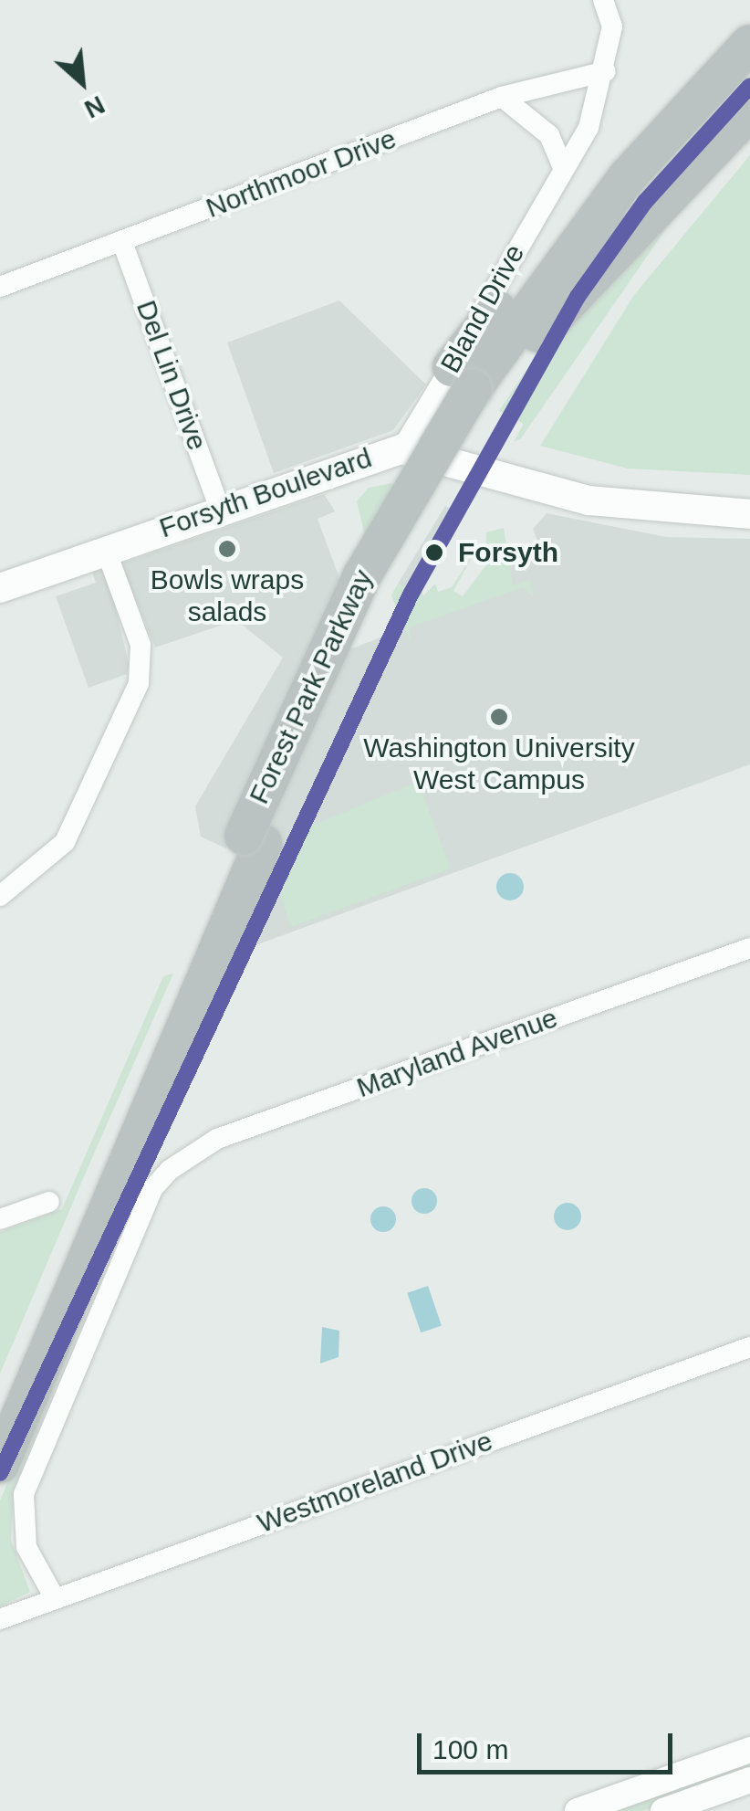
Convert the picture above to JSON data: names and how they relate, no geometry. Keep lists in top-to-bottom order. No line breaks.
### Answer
{"streets":{"highway":["Forest Park Parkway"],"main road":["Forsyth Boulevard"],"street":["Northmoor Drive","Bland Drive","Del Lin Drive","Maryland Avenue","Westmoreland Drive"]},"crossings":[["Northmoor Drive","Bland Drive"],["Northmoor Drive","Del Lin Drive"],["Bland Drive","Forsyth Boulevard"],["Bland Drive","Forest Park Parkway"],["Del Lin Drive","Forsyth Boulevard"],["Maryland Avenue","Westmoreland Drive"]],"places":["Bowls wraps salads","Forsyth","Washington University West Campus"],"scale_bar":"100 m","north":"bottom right"}
